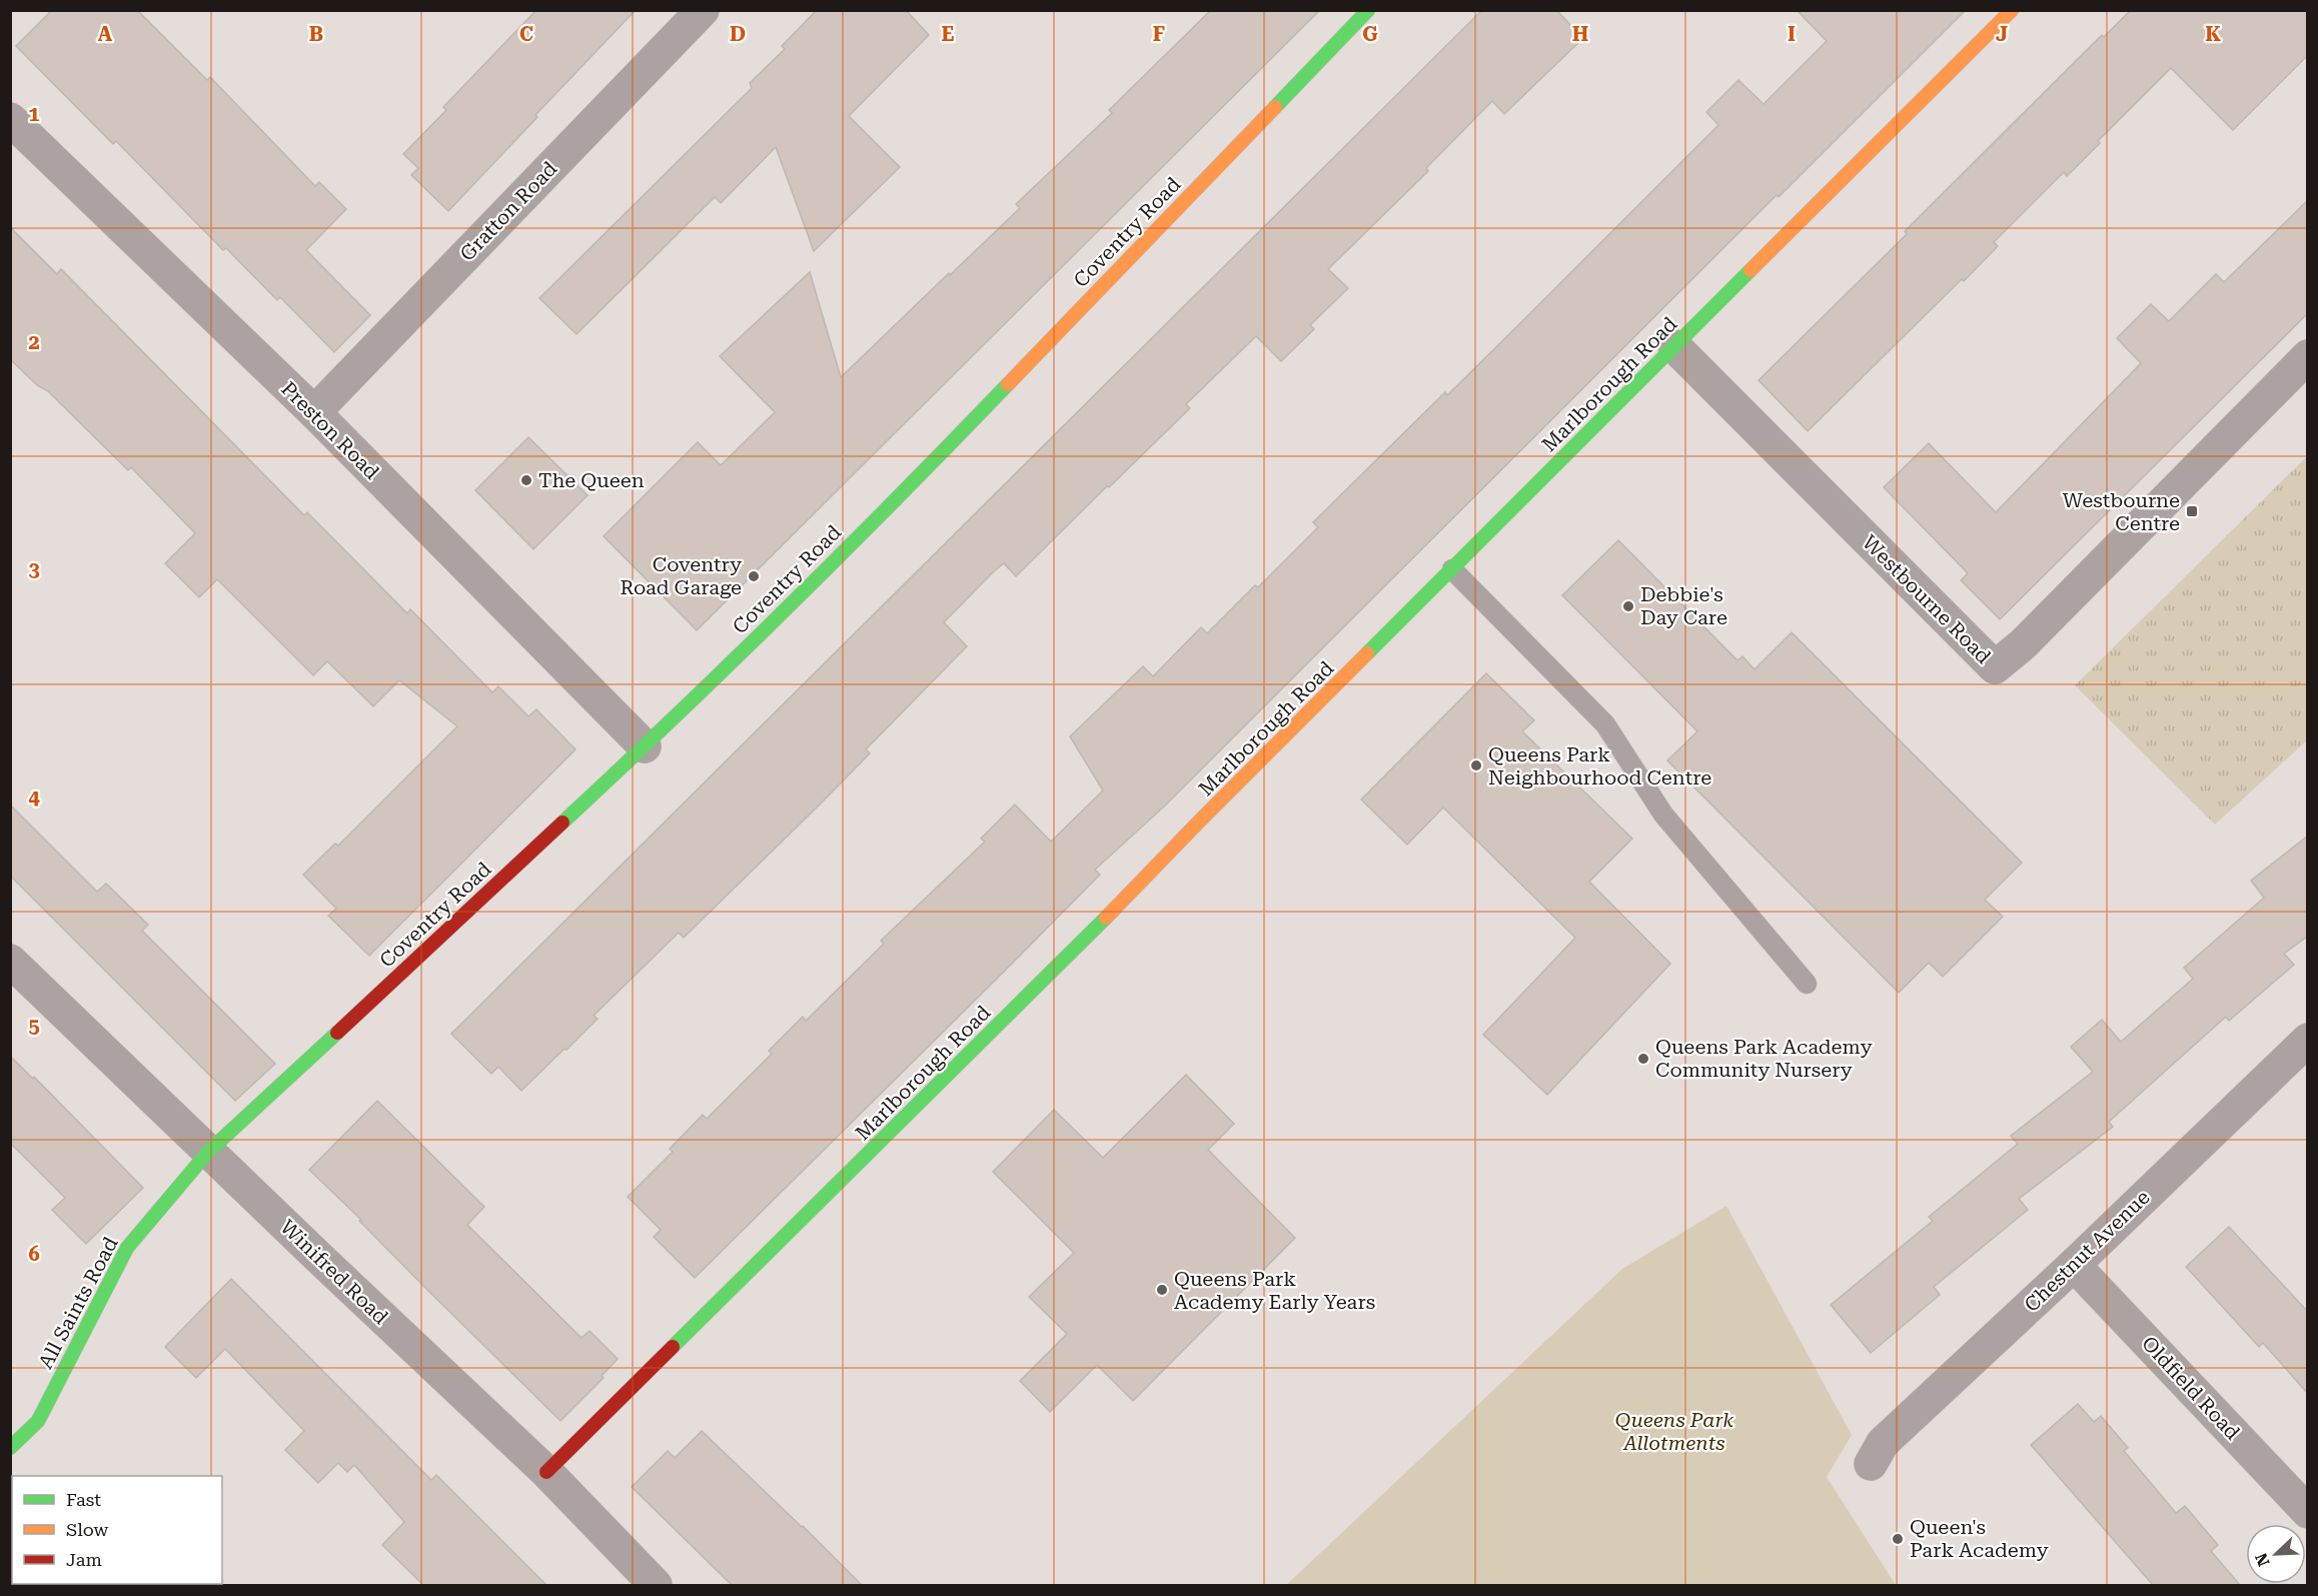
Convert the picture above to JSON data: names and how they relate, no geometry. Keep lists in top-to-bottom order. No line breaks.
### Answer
{"streets":{"street":["Gratton Road","Coventry Road","Marlborough Road","Preston Road","Westbourne Road","Chestnut Avenue","Winifred Road","All Saints Road","Oldfield Road"]},"crossings":[["Gratton Road","Preston Road"],["Coventry Road","Preston Road"],["Coventry Road","Winifred Road"],["Coventry Road","All Saints Road"],["Marlborough Road","Westbourne Road"],["Marlborough Road","Winifred Road"],["Chestnut Avenue","Oldfield Road"],["Winifred Road","All Saints Road"]],"parks":["Queens Park Allotments"],"places":{"other":["The Queen","Coventry Road Garage","Debbie's Day Care","Queens Park Neighbourhood Centre","Queens Park Academy Community Nursery","Queens Park Academy Early Years","Queen's Park Academy"],"transit":["Westbourne Centre"]},"legend":["Fast","Slow","Jam"],"north":"bottom left","grid":{"columns":["A","B","C","D","E","F","G","H","I","J","K"],"rows":["1","2","3","4","5","6"]}}
